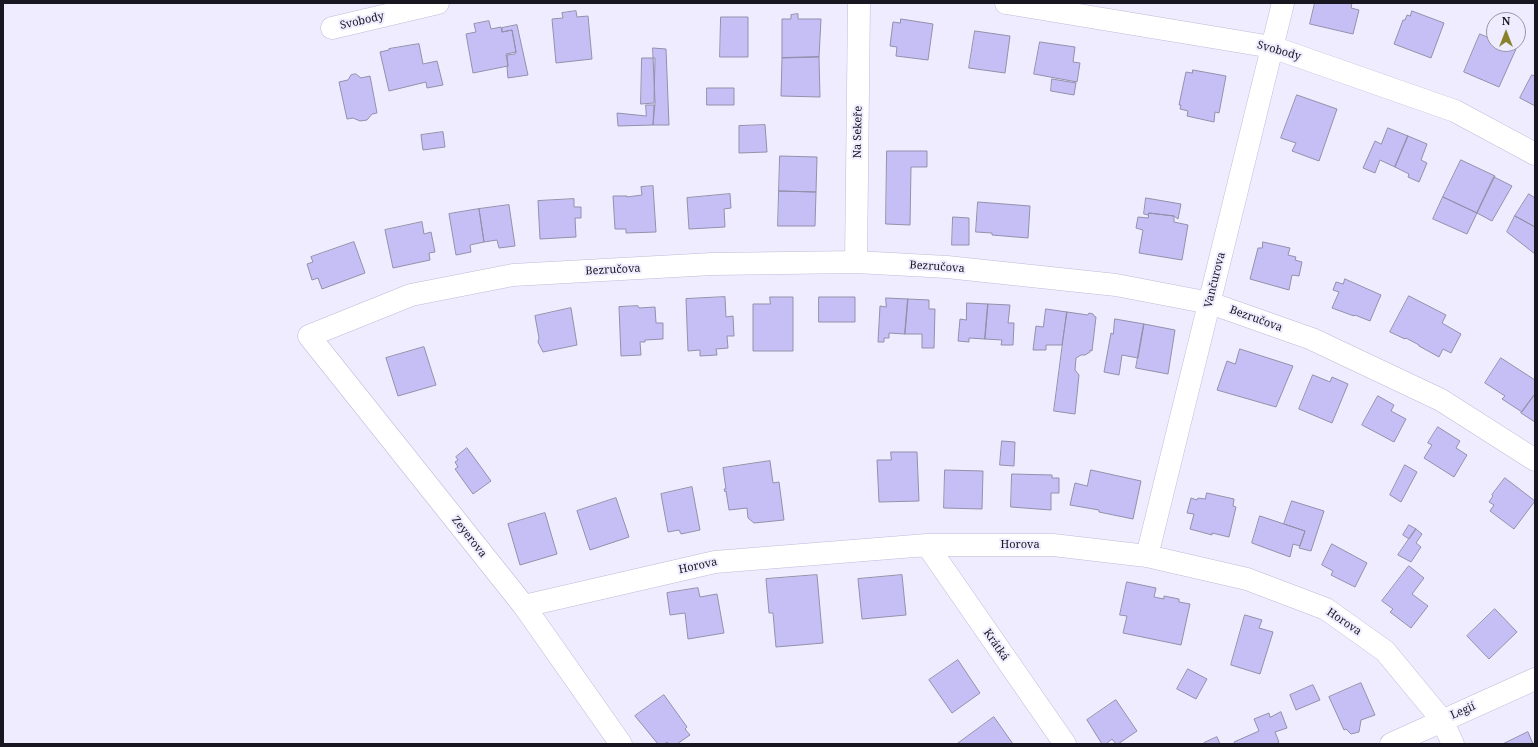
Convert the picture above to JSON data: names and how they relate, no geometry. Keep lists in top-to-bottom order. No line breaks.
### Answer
{"streets":{"street":["Svobody","Na Sekeře","Bezručova","Vančurova","Zeyerova","Horova","Krátká","Legií"]},"crossings":[["Svobody","Vančurova"],["Na Sekeře","Bezručova"],["Bezručova","Vančurova"],["Bezručova","Zeyerova"],["Vančurova","Horova"],["Zeyerova","Horova"],["Horova","Krátká"],["Horova","Legií"]],"north":"top"}
